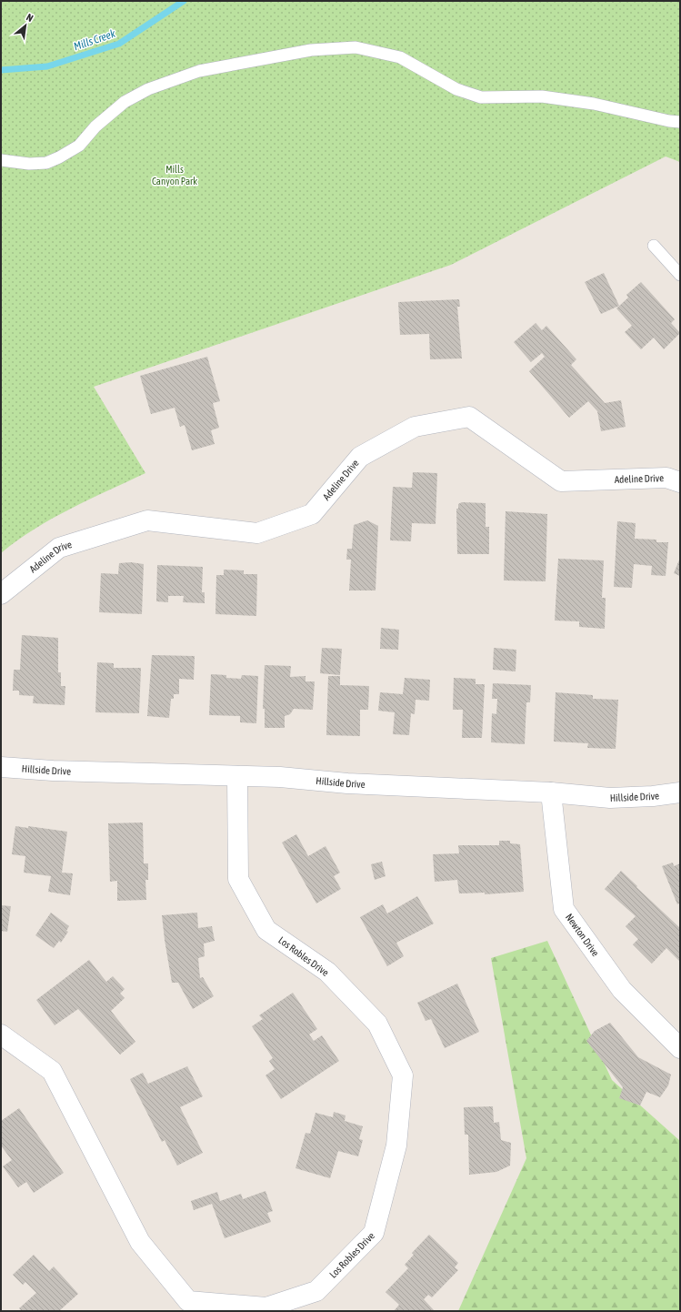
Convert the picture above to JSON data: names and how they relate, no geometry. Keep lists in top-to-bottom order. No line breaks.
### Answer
{"streets":{"street":["Adeline Drive","Hillside Drive","Newton Drive","Los Robles Drive"]},"crossings":[["Hillside Drive","Newton Drive"],["Hillside Drive","Los Robles Drive"]],"water":["Mills Creek"],"parks":["Mills Canyon Park"],"north":"top right"}
